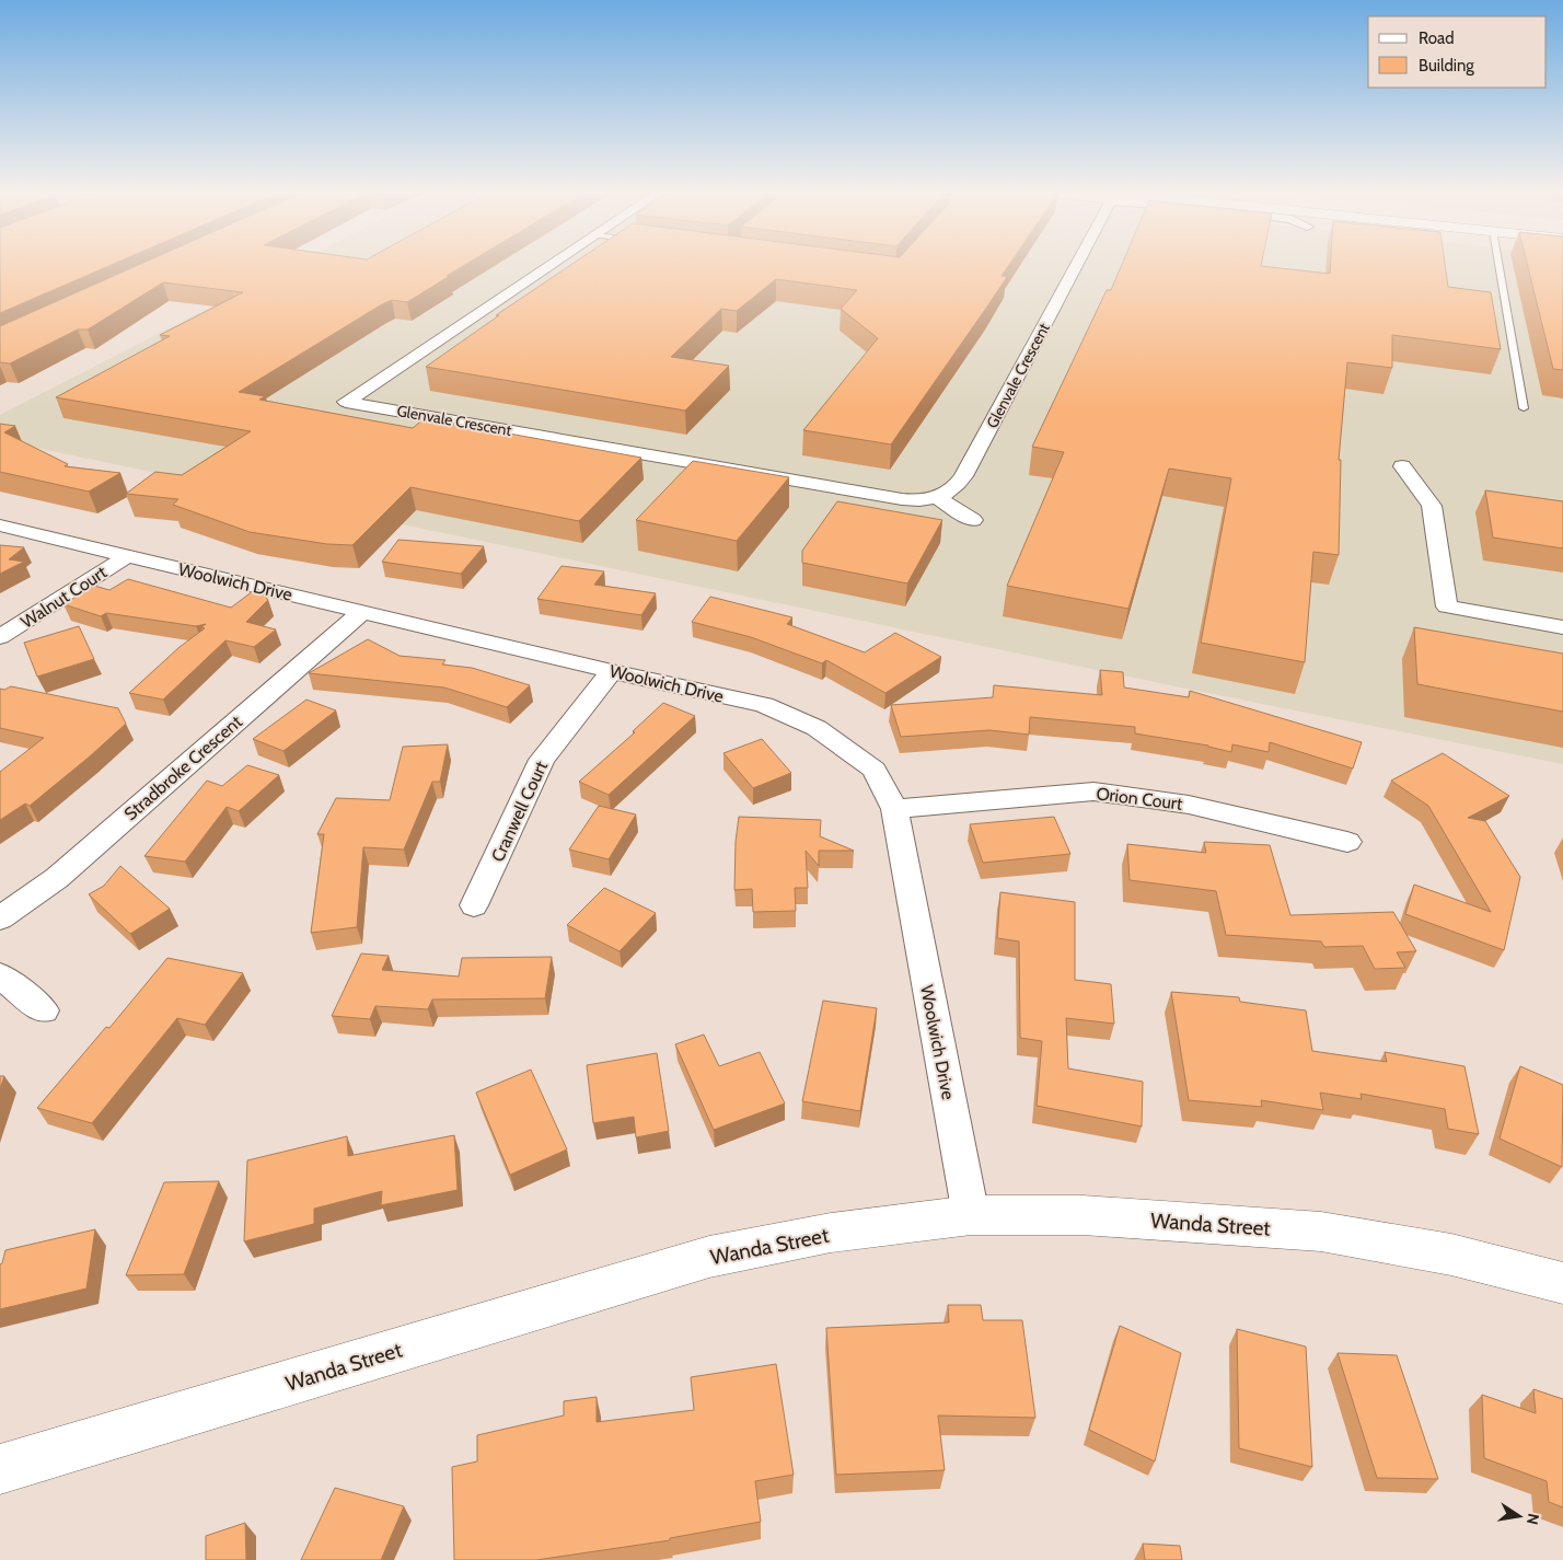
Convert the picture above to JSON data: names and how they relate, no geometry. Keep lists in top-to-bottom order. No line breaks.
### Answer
{"streets":{"main road":["Wanda Street"],"street":["Glenvale Crescent","Woolwich Drive","Walnut Court","Stradbroke Crescent","Orion Court","Cranwell Court"]},"crossings":[["Woolwich Drive","Walnut Court"],["Woolwich Drive","Stradbroke Crescent"],["Woolwich Drive","Orion Court"],["Woolwich Drive","Cranwell Court"],["Woolwich Drive","Wanda Street"]],"legend":["Road","Building"],"north":"right"}
